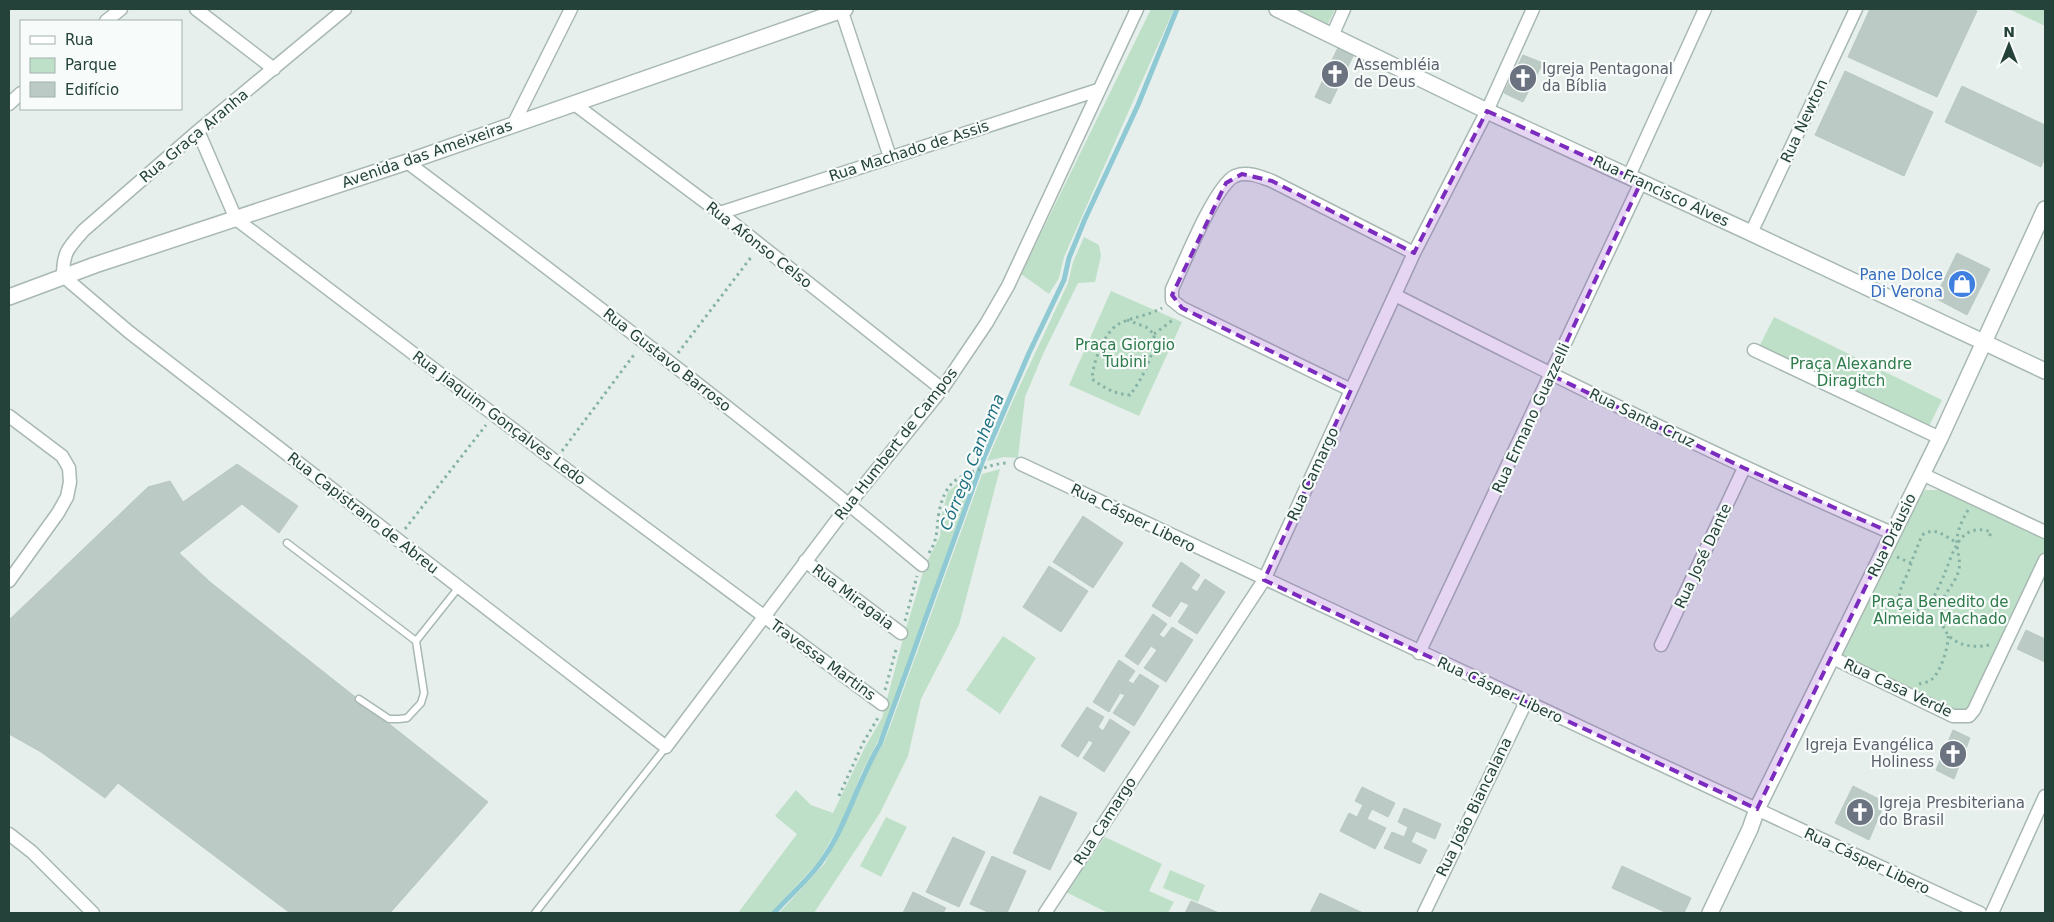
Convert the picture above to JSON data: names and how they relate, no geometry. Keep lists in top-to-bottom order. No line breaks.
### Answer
{"streets":{"street":["Rua Newton","Rua Graça Aranha","Rua Machado de Assis","Avenida das Ameixeiras","Rua Francisco Alves","Rua Afonso Celso","Rua Gustavo Barroso","Rua Jiaquim Gonçalves Ledo","Rua Ermano Guazzelli","Rua Santa Cruz","Rua Humbert de Campos","Rua Camargo","Rua Capistrano de Abreu","Rua Cásper Libero","Rua Dráusio","Rua José Dante","Rua Miragaia","Travessa Martins","Rua Casa Verde","Rua João Biancalana"]},"crossings":[["Rua Newton","Rua Francisco Alves"],["Rua Graça Aranha","Avenida das Ameixeiras"],["Rua Graça Aranha","Rua Capistrano de Abreu"],["Rua Machado de Assis","Rua Afonso Celso"],["Rua Machado de Assis","Rua Humbert de Campos"],["Avenida das Ameixeiras","Rua Afonso Celso"],["Avenida das Ameixeiras","Rua Gustavo Barroso"],["Avenida das Ameixeiras","Rua Jiaquim Gonçalves Ledo"],["Avenida das Ameixeiras","Rua Capistrano de Abreu"],["Rua Francisco Alves","Rua Ermano Guazzelli"],["Rua Francisco Alves","Rua Camargo"],["Rua Francisco Alves","Rua Dráusio"],["Rua Afonso Celso","Rua Humbert de Campos"],["Rua Gustavo Barroso","Rua Humbert de Campos"],["Rua Jiaquim Gonçalves Ledo","Rua Humbert de Campos"],["Rua Jiaquim Gonçalves Ledo","Travessa Martins"],["Rua Ermano Guazzelli","Rua Santa Cruz"],["Rua Ermano Guazzelli","Rua Cásper Libero"],["Rua Santa Cruz","Rua Camargo"],["Rua Santa Cruz","Rua Dráusio"],["Rua Santa Cruz","Rua José Dante"],["Rua Humbert de Campos","Rua Capistrano de Abreu"],["Rua Humbert de Campos","Rua Miragaia"],["Rua Humbert de Campos","Travessa Martins"],["Rua Camargo","Rua Cásper Libero"],["Rua Cásper Libero","Rua Dráusio"],["Rua Cásper Libero","Rua João Biancalana"],["Rua Dráusio","Rua Casa Verde"]],"water":["Córrego Canhema"],"parks":["Praça Giorgio Tubini","Praça Alexandre Diragitch","Praça Benedito de Almeida Machado"],"places":{"church":["Assembléia de Deus","Igreja Pentagonal da Bíblia","Igreja Evangélica Holiness","Igreja Presbiteriana do Brasil"],"shop":["Pane Dolce Di Verona"]},"legend":["Rua","Parque","Edifício"],"north":"top"}
